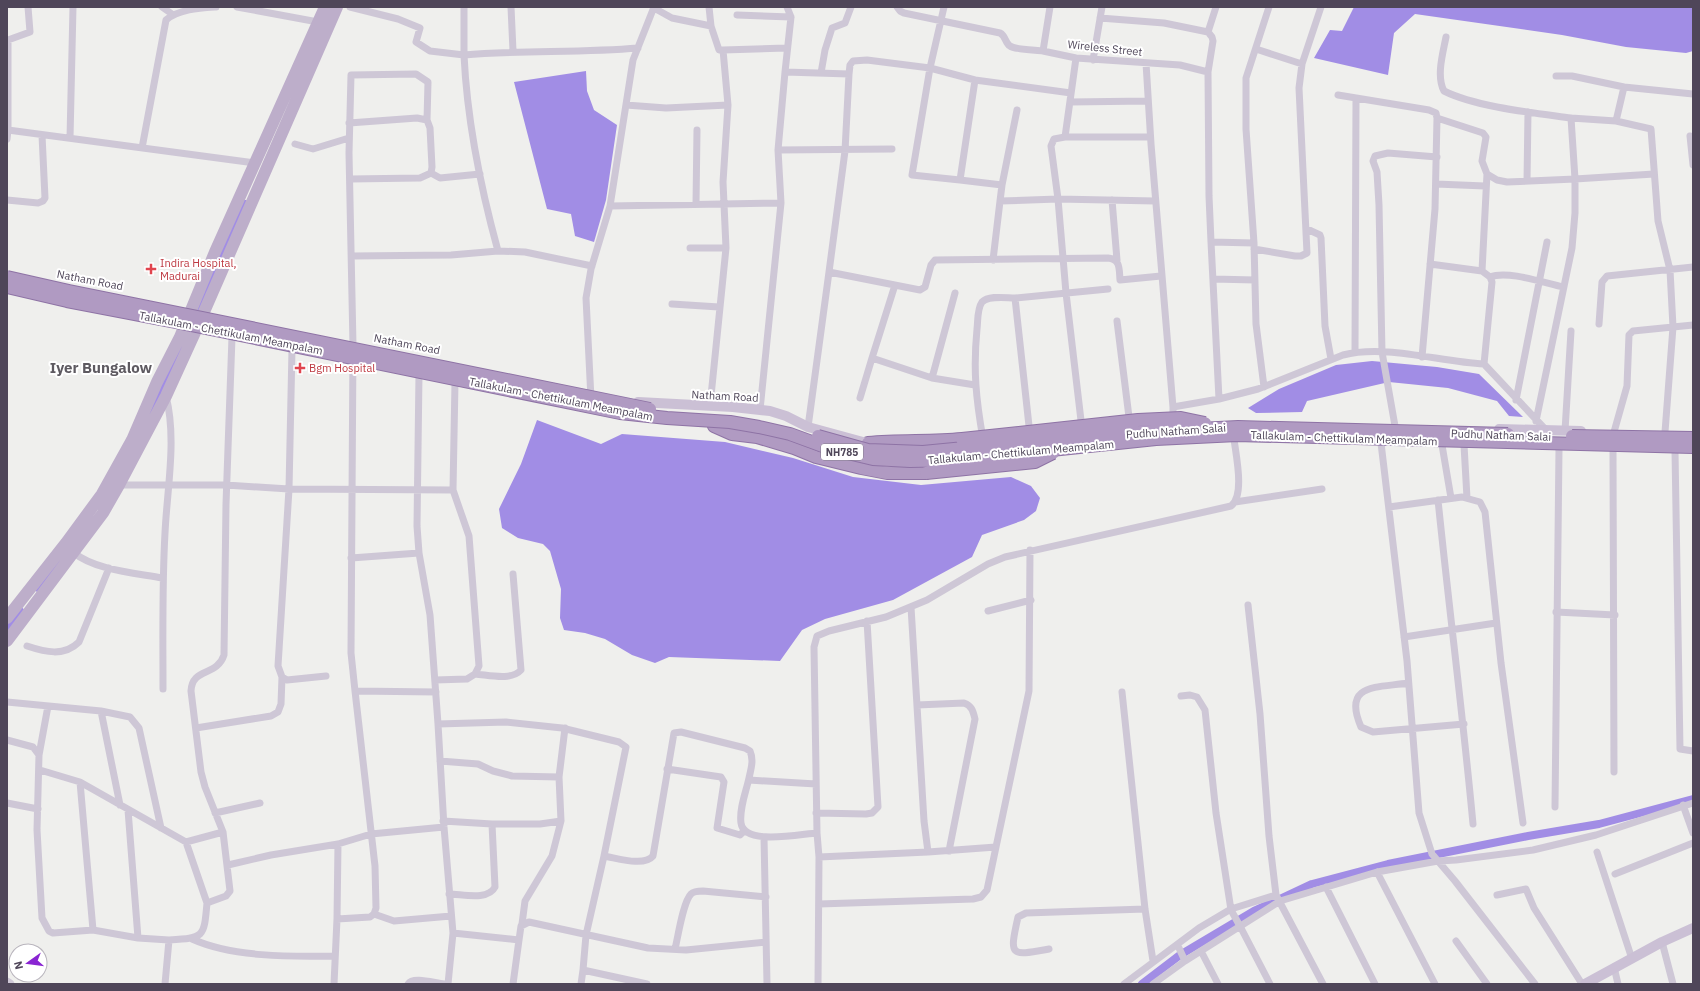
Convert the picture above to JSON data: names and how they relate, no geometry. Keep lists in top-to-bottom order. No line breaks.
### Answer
{"streets":{"highway":["Tallakulam - Chettikulam Meampalam","NH785"],"main road":["Natham Road","Pudhu Natham Salai"],"street":["Wireless Street"]},"crossings":[["Natham Road","Pudhu Natham Salai"]],"districts":["Iyer Bungalow"],"places":{"health":["Indira Hospital, Madurai","Bgm Hospital"]},"north":"left"}
